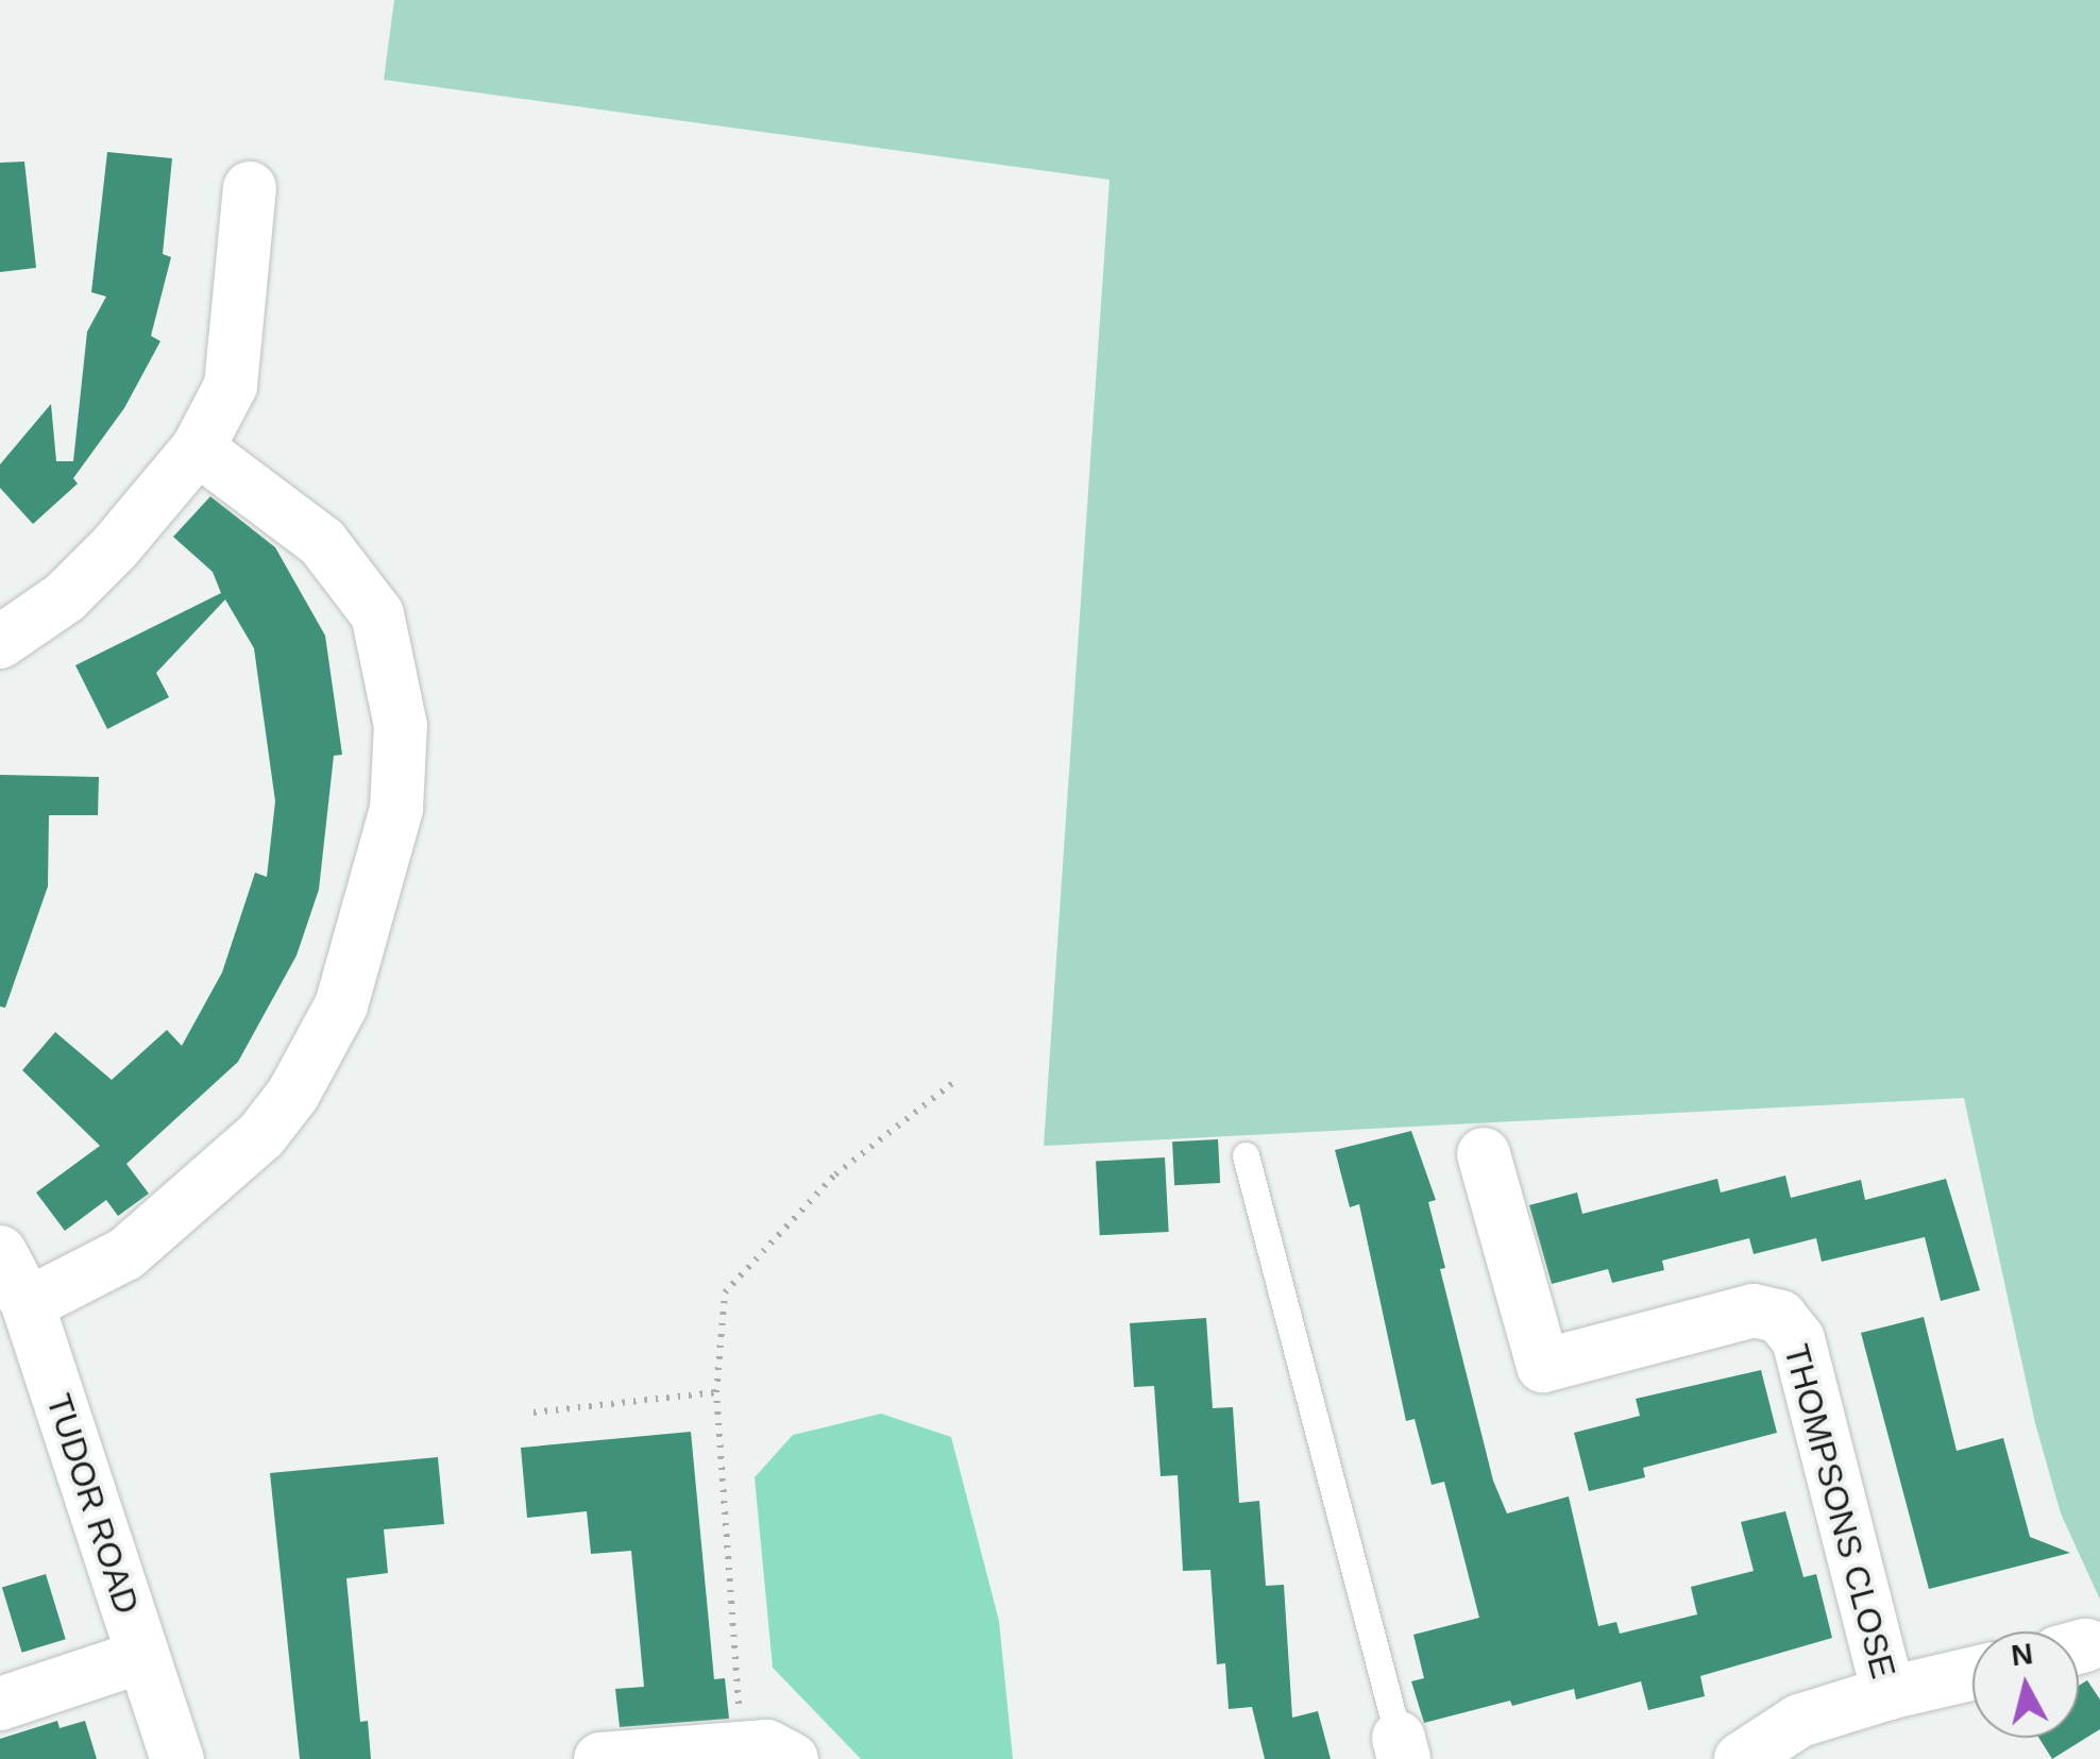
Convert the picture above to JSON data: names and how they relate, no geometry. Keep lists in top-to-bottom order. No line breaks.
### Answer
{"streets":{"street":["TUDOR ROAD","THOMPSONS CLOSE"]},"north":"top"}
